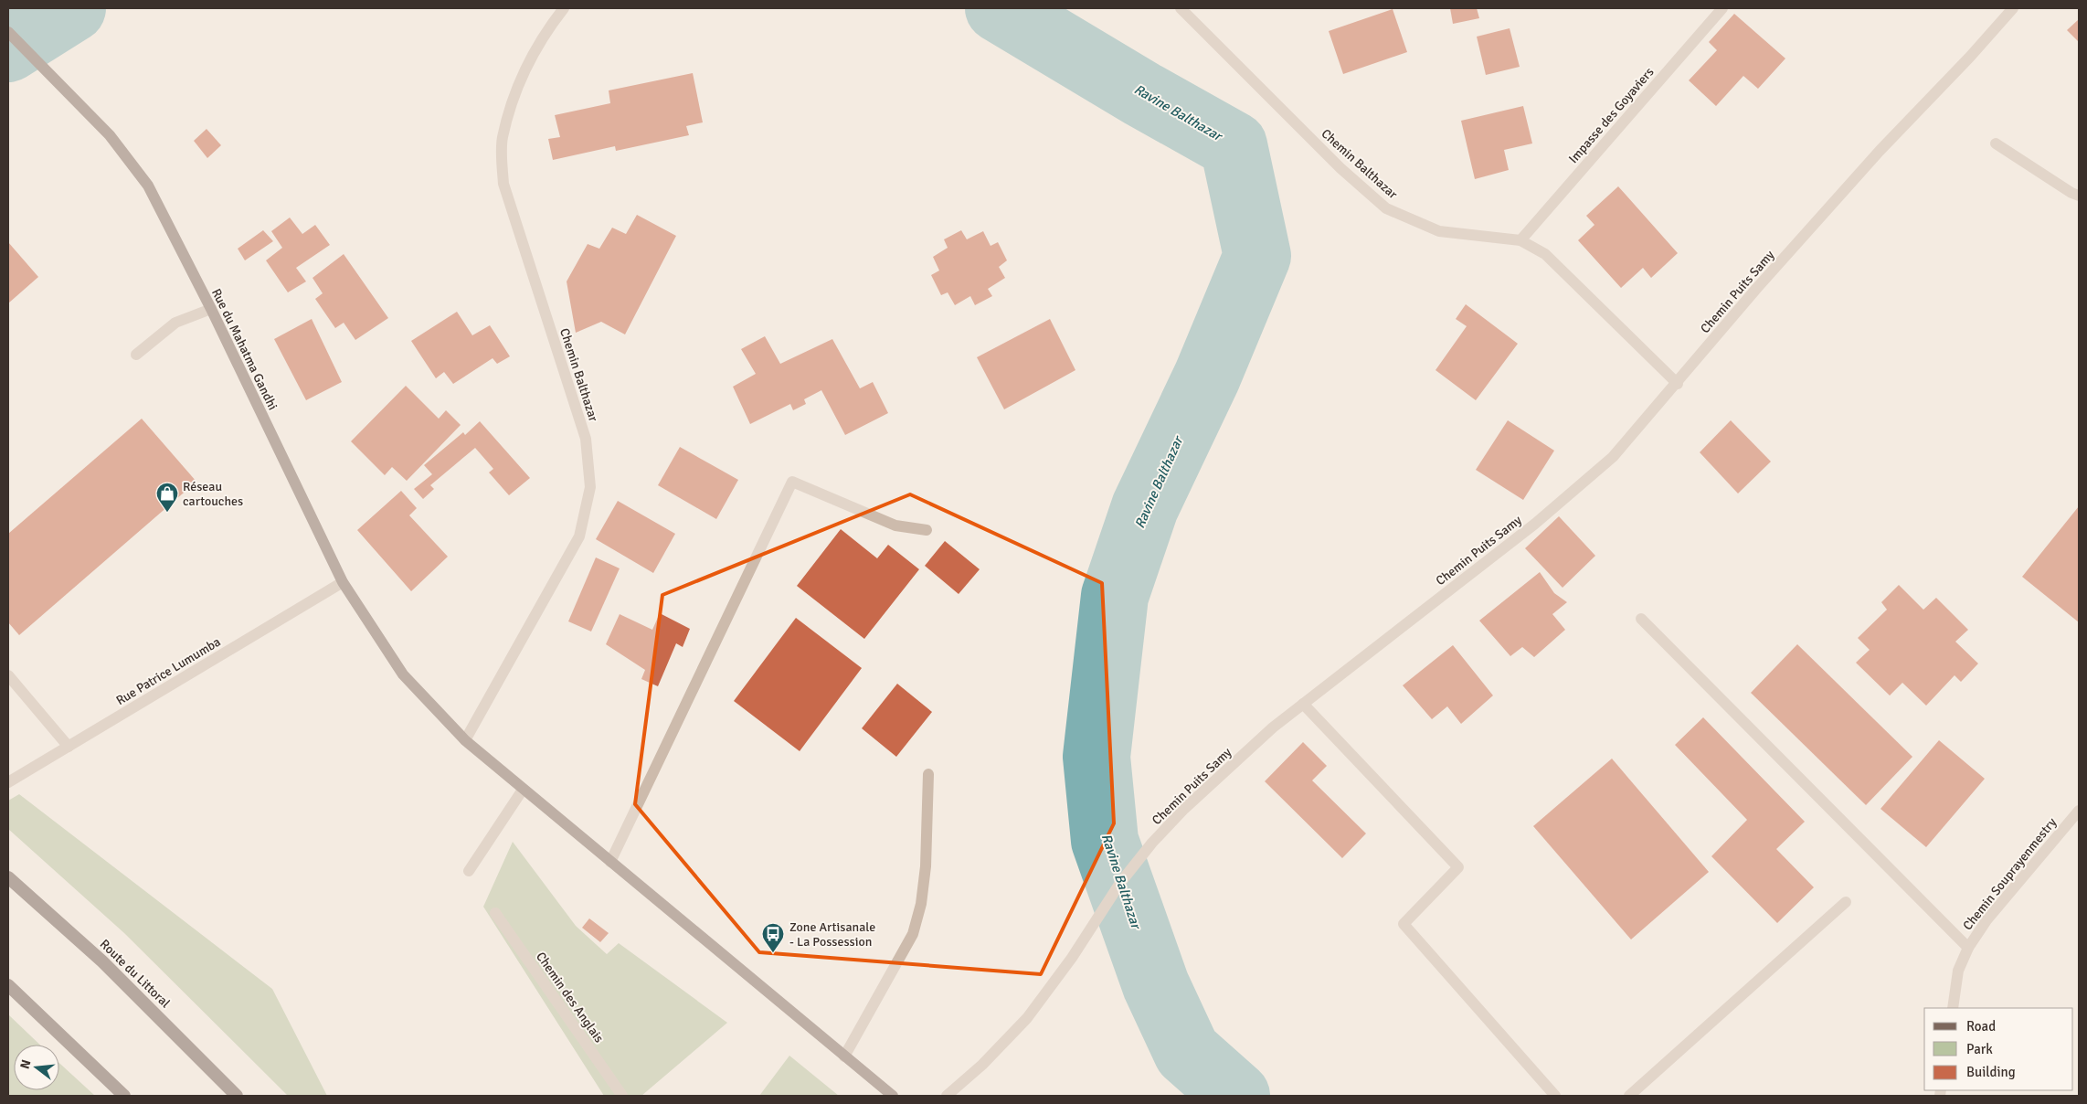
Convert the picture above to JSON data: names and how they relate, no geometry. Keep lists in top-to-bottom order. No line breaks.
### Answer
{"streets":{"highway":["Route du Littoral"],"main road":["Rue du Mahatma Gandhi"],"street":["Impasse des Goyaviers","Chemin Balthazar","Chemin Puits Samy","Rue Patrice Lumumba","Chemin Souprayenmestry","Chemin des Anglais"]},"crossings":[["Impasse des Goyaviers","Chemin Balthazar"],["Chemin Balthazar","Chemin Puits Samy"],["Chemin Balthazar","Rue du Mahatma Gandhi"],["Rue du Mahatma Gandhi","Rue Patrice Lumumba"]],"water":["Ravine Balthazar"],"places":{"shop":["Réseau cartouches"],"bus stop":["Zone Artisanale - La Possession"]},"legend":["Road","Park","Building"],"north":"left"}
